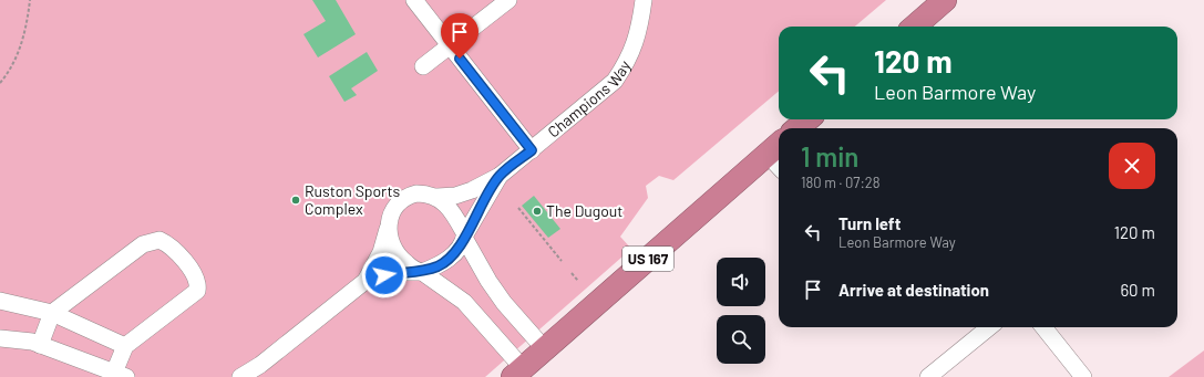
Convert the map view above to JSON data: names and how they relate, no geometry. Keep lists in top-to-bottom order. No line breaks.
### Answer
{"streets":{"highway":["US 167"],"street":["Champions Way"]},"places":["Ruston Sports Complex","The Dugout"],"page":{"turn":["120 m","Leon Barmore Way"],"heading":["1 min","180 m · 07:28"],"list":[{"name":"Turn left","note":"Leon Barmore Way","value":"120 m"},{"name":"Arrive at destination","value":"60 m"}]}}
